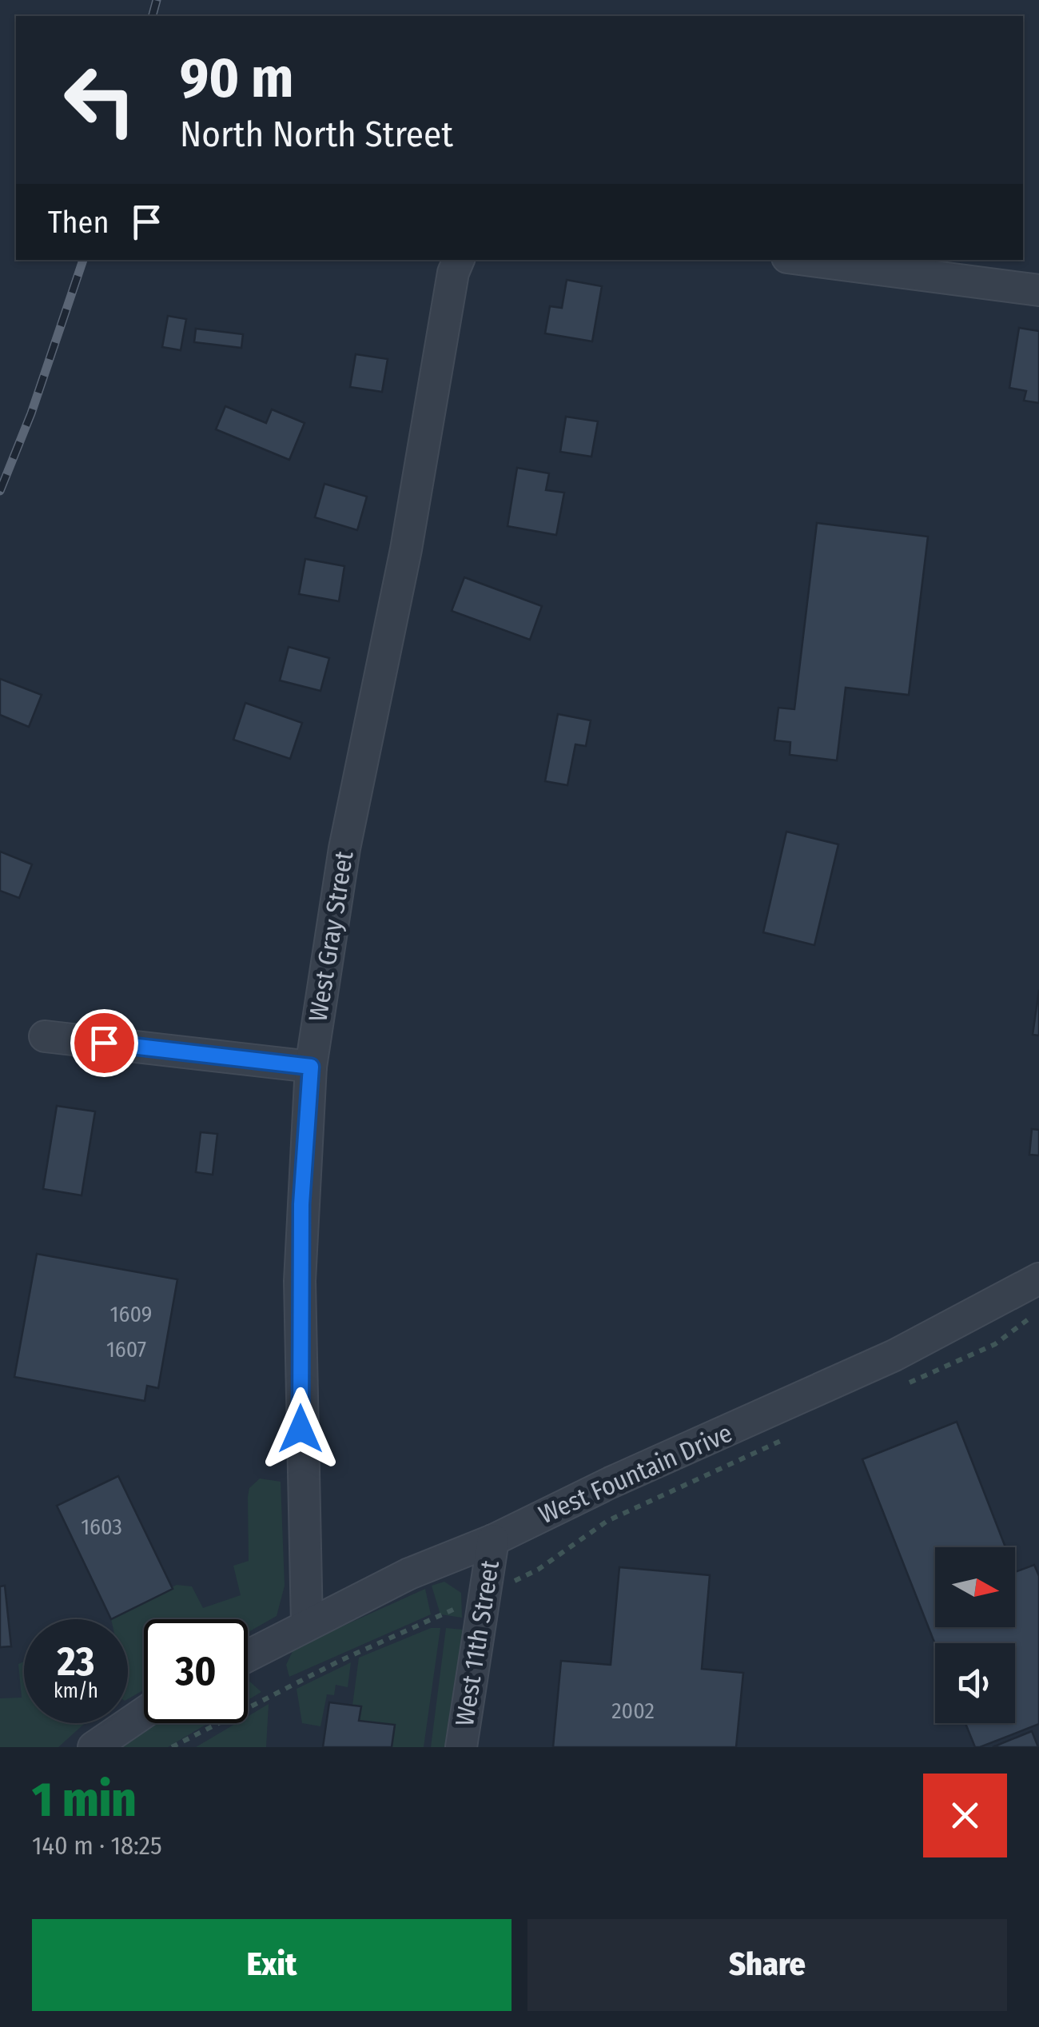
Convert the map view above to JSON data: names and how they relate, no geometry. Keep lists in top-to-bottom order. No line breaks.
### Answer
{"streets":{"street":["West Gray Street","West Fountain Drive","West 11th Street"]},"crossings":[["West Gray Street","West Fountain Drive"],["West Fountain Drive","West 11th Street"]],"house_numbers":["1609","1607","1603","2002"],"north":"right","page":{"turn":["90 m","North North Street"],"then":"Then","speed":"23 km/h","limit":"30","heading":["1 min","140 m · 18:25"],"buttons":["Exit","Share"]}}
